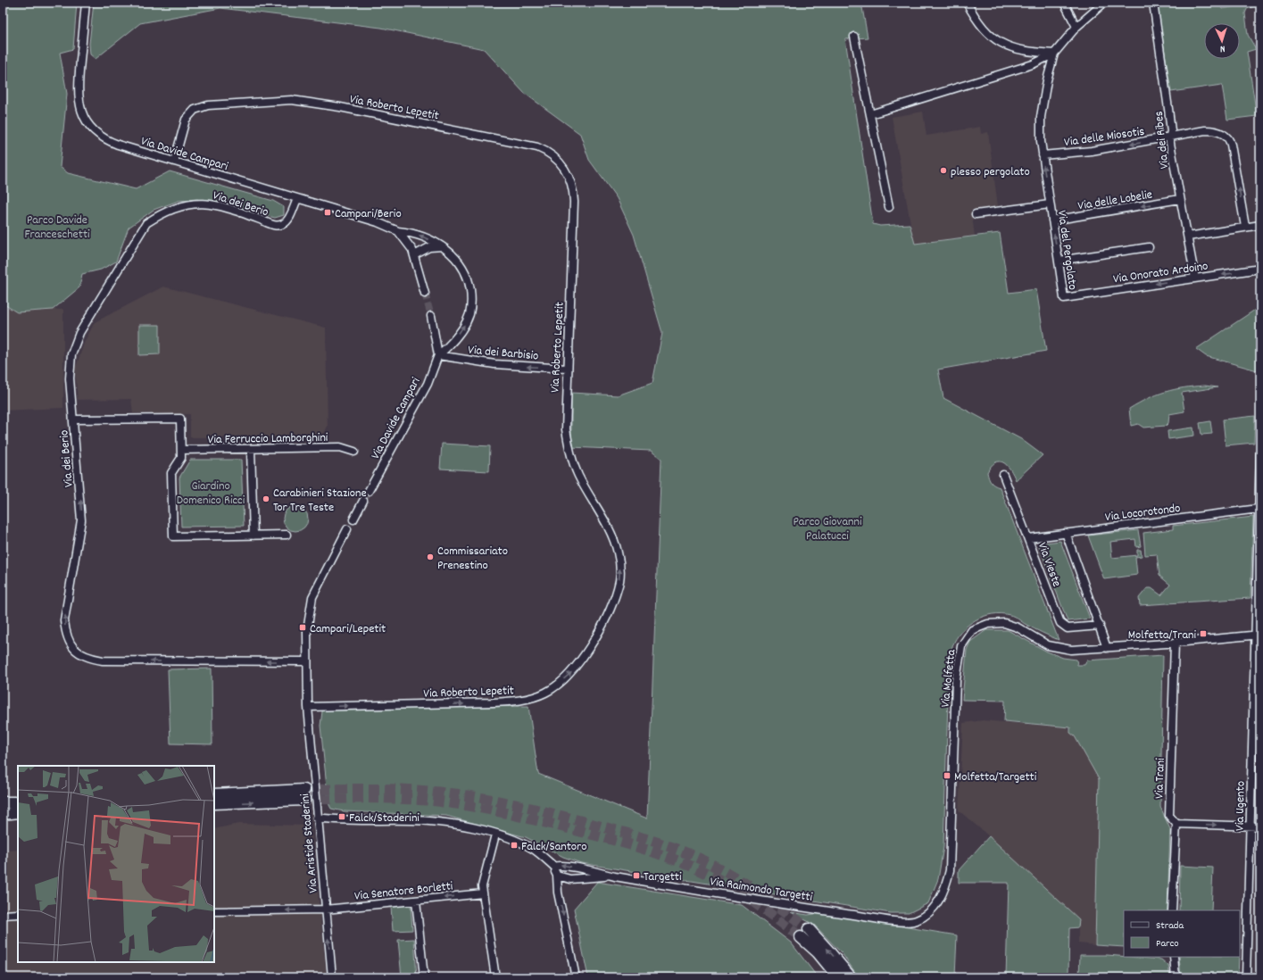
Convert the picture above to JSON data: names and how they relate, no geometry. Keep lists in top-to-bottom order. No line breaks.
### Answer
{"streets":{"street":["Via Roberto Lepetit","Via delle Miosotis","Via dei Ribes","Via Davide Campari","Via delle Lobelie","Via dei Berio","Via del Pergolato","Via Onorato Ardoino","Via dei Barbisio","Via Ferruccio Lamborghini","Via Locorotondo","Via Vieste","Via Molfetta","Via Trani","Via Ugento","Via Aristide Staderini","Via Raimondo Targetti","Via Senatore Borletti"]},"crossings":[["Via Roberto Lepetit","Via Davide Campari"],["Via Roberto Lepetit","Via dei Barbisio"],["Via Roberto Lepetit","Via Aristide Staderini"],["Via delle Miosotis","Via dei Ribes"],["Via delle Miosotis","Via del Pergolato"],["Via dei Ribes","Via delle Lobelie"],["Via Davide Campari","Via dei Berio"],["Via Davide Campari","Via dei Barbisio"],["Via delle Lobelie","Via del Pergolato"],["Via del Pergolato","Via Onorato Ardoino"],["Via Locorotondo","Via Vieste"],["Via Locorotondo","Via Ugento"],["Via Molfetta","Via Trani"],["Via Molfetta","Via Ugento"],["Via Molfetta","Via Raimondo Targetti"],["Via Aristide Staderini","Via Senatore Borletti"]],"one_way":["Via dei Barbisio","Via Senatore Borletti"],"parks":["Parco Davide Franceschetti","Giardino Domenico Ricci","Parco Giovanni Palatucci"],"places":{"other":["plesso pergolato","Carabinieri Stazione Tor Tre Teste","Commissariato Prenestino"],"transit":["Campari/Berio","Campari/Lepetit","Molfetta/Trani","Molfetta/Targetti","Falck/Staderini","Falck/Santoro","Targetti"]},"legend":["Strada","Parco"],"north":"bottom"}
